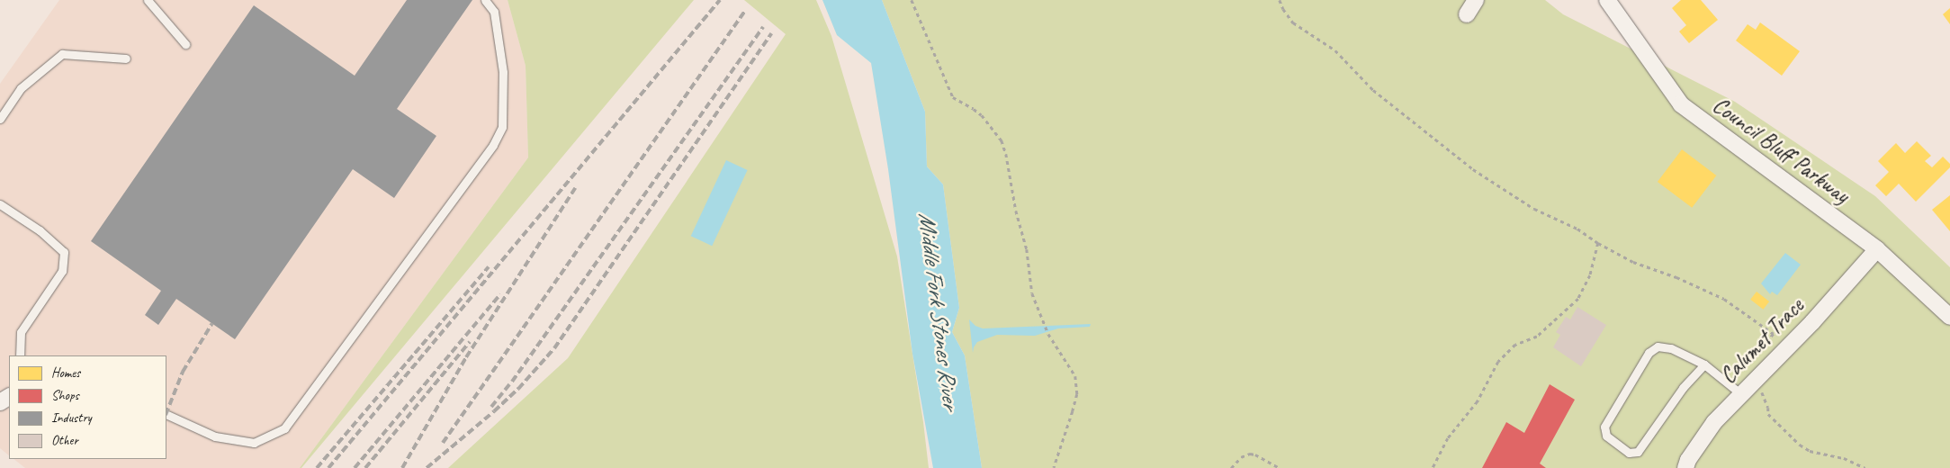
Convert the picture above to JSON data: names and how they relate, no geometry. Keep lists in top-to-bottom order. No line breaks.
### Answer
{"streets":{"street":["Council Bluff Parkway","Calumet Trace"]},"crossings":[["Council Bluff Parkway","Calumet Trace"]],"water":["Middle Fork Stones River"],"legend":["Homes","Shops","Industry","Other"]}
